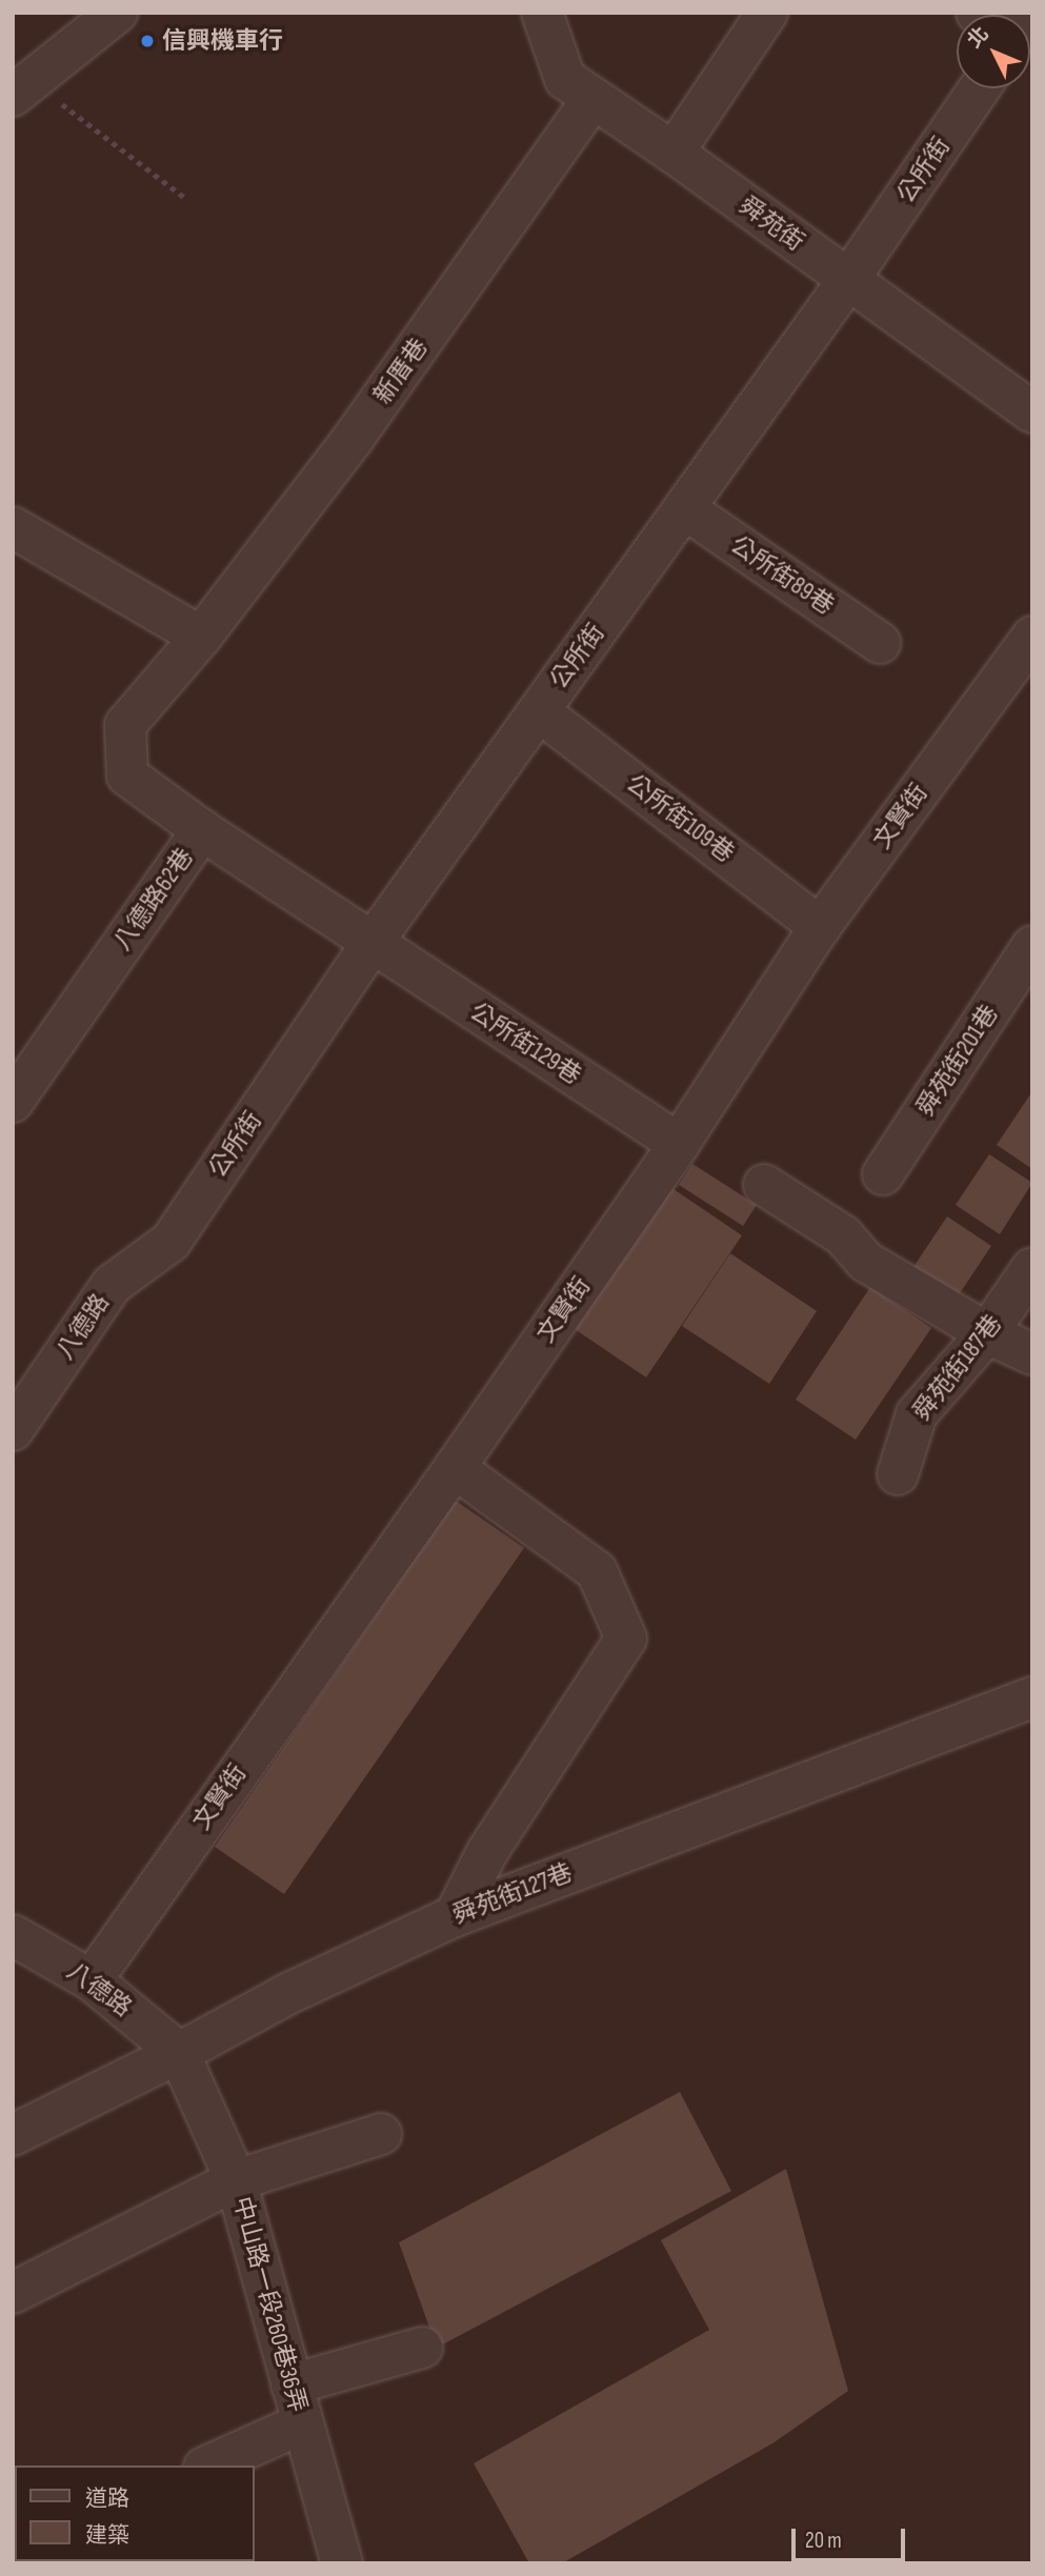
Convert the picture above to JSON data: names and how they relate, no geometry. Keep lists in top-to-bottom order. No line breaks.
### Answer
{"streets":{"street":["公所街","舜苑街","新厝巷","公所街89巷","文賢街","公所街109巷","八德路62巷","公所街129巷","舜苑街201巷","八德路","舜苑街187巷","舜苑街127巷","中山路一段260巷36弄"]},"crossings":[["公所街","舜苑街"],["公所街","公所街89巷"],["公所街","公所街109巷"],["公所街","八德路62巷"],["公所街","公所街129巷"],["公所街","八德路"],["舜苑街","新厝巷"],["新厝巷","八德路62巷"],["文賢街","公所街109巷"],["文賢街","公所街129巷"],["文賢街","八德路"],["八德路62巷","公所街129巷"],["八德路","舜苑街127巷"],["八德路","中山路一段260巷36弄"],["舜苑街127巷","中山路一段260巷36弄"]],"places":["信興機車行"],"legend":["道路","建築"],"scale_bar":"20 m","north":"top left"}
